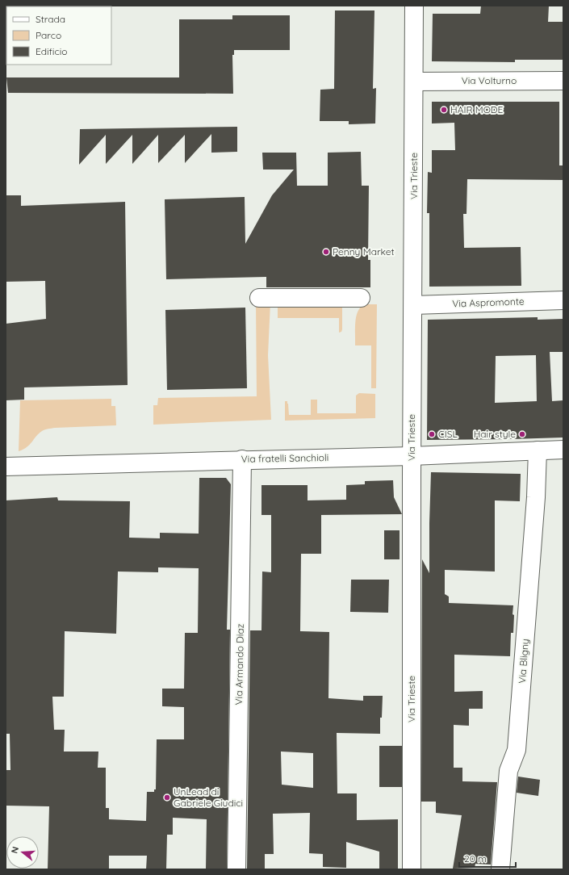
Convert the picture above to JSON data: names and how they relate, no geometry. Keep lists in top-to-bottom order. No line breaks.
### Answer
{"streets":{"street":["Via Volturno","Via Trieste","Via Aspromonte","Via fratelli Sanchioli","Via Bligny","Via Armando Diaz"]},"crossings":[["Via Volturno","Via Trieste"],["Via Trieste","Via Aspromonte"],["Via Trieste","Via fratelli Sanchioli"],["Via fratelli Sanchioli","Via Bligny"],["Via fratelli Sanchioli","Via Armando Diaz"]],"places":["HAIR MODE","Penny Market","CISL","Hair style","UnLead di Gabriele Giudici"],"legend":["Strada","Parco","Edificio"],"scale_bar":"20 m","north":"left"}
